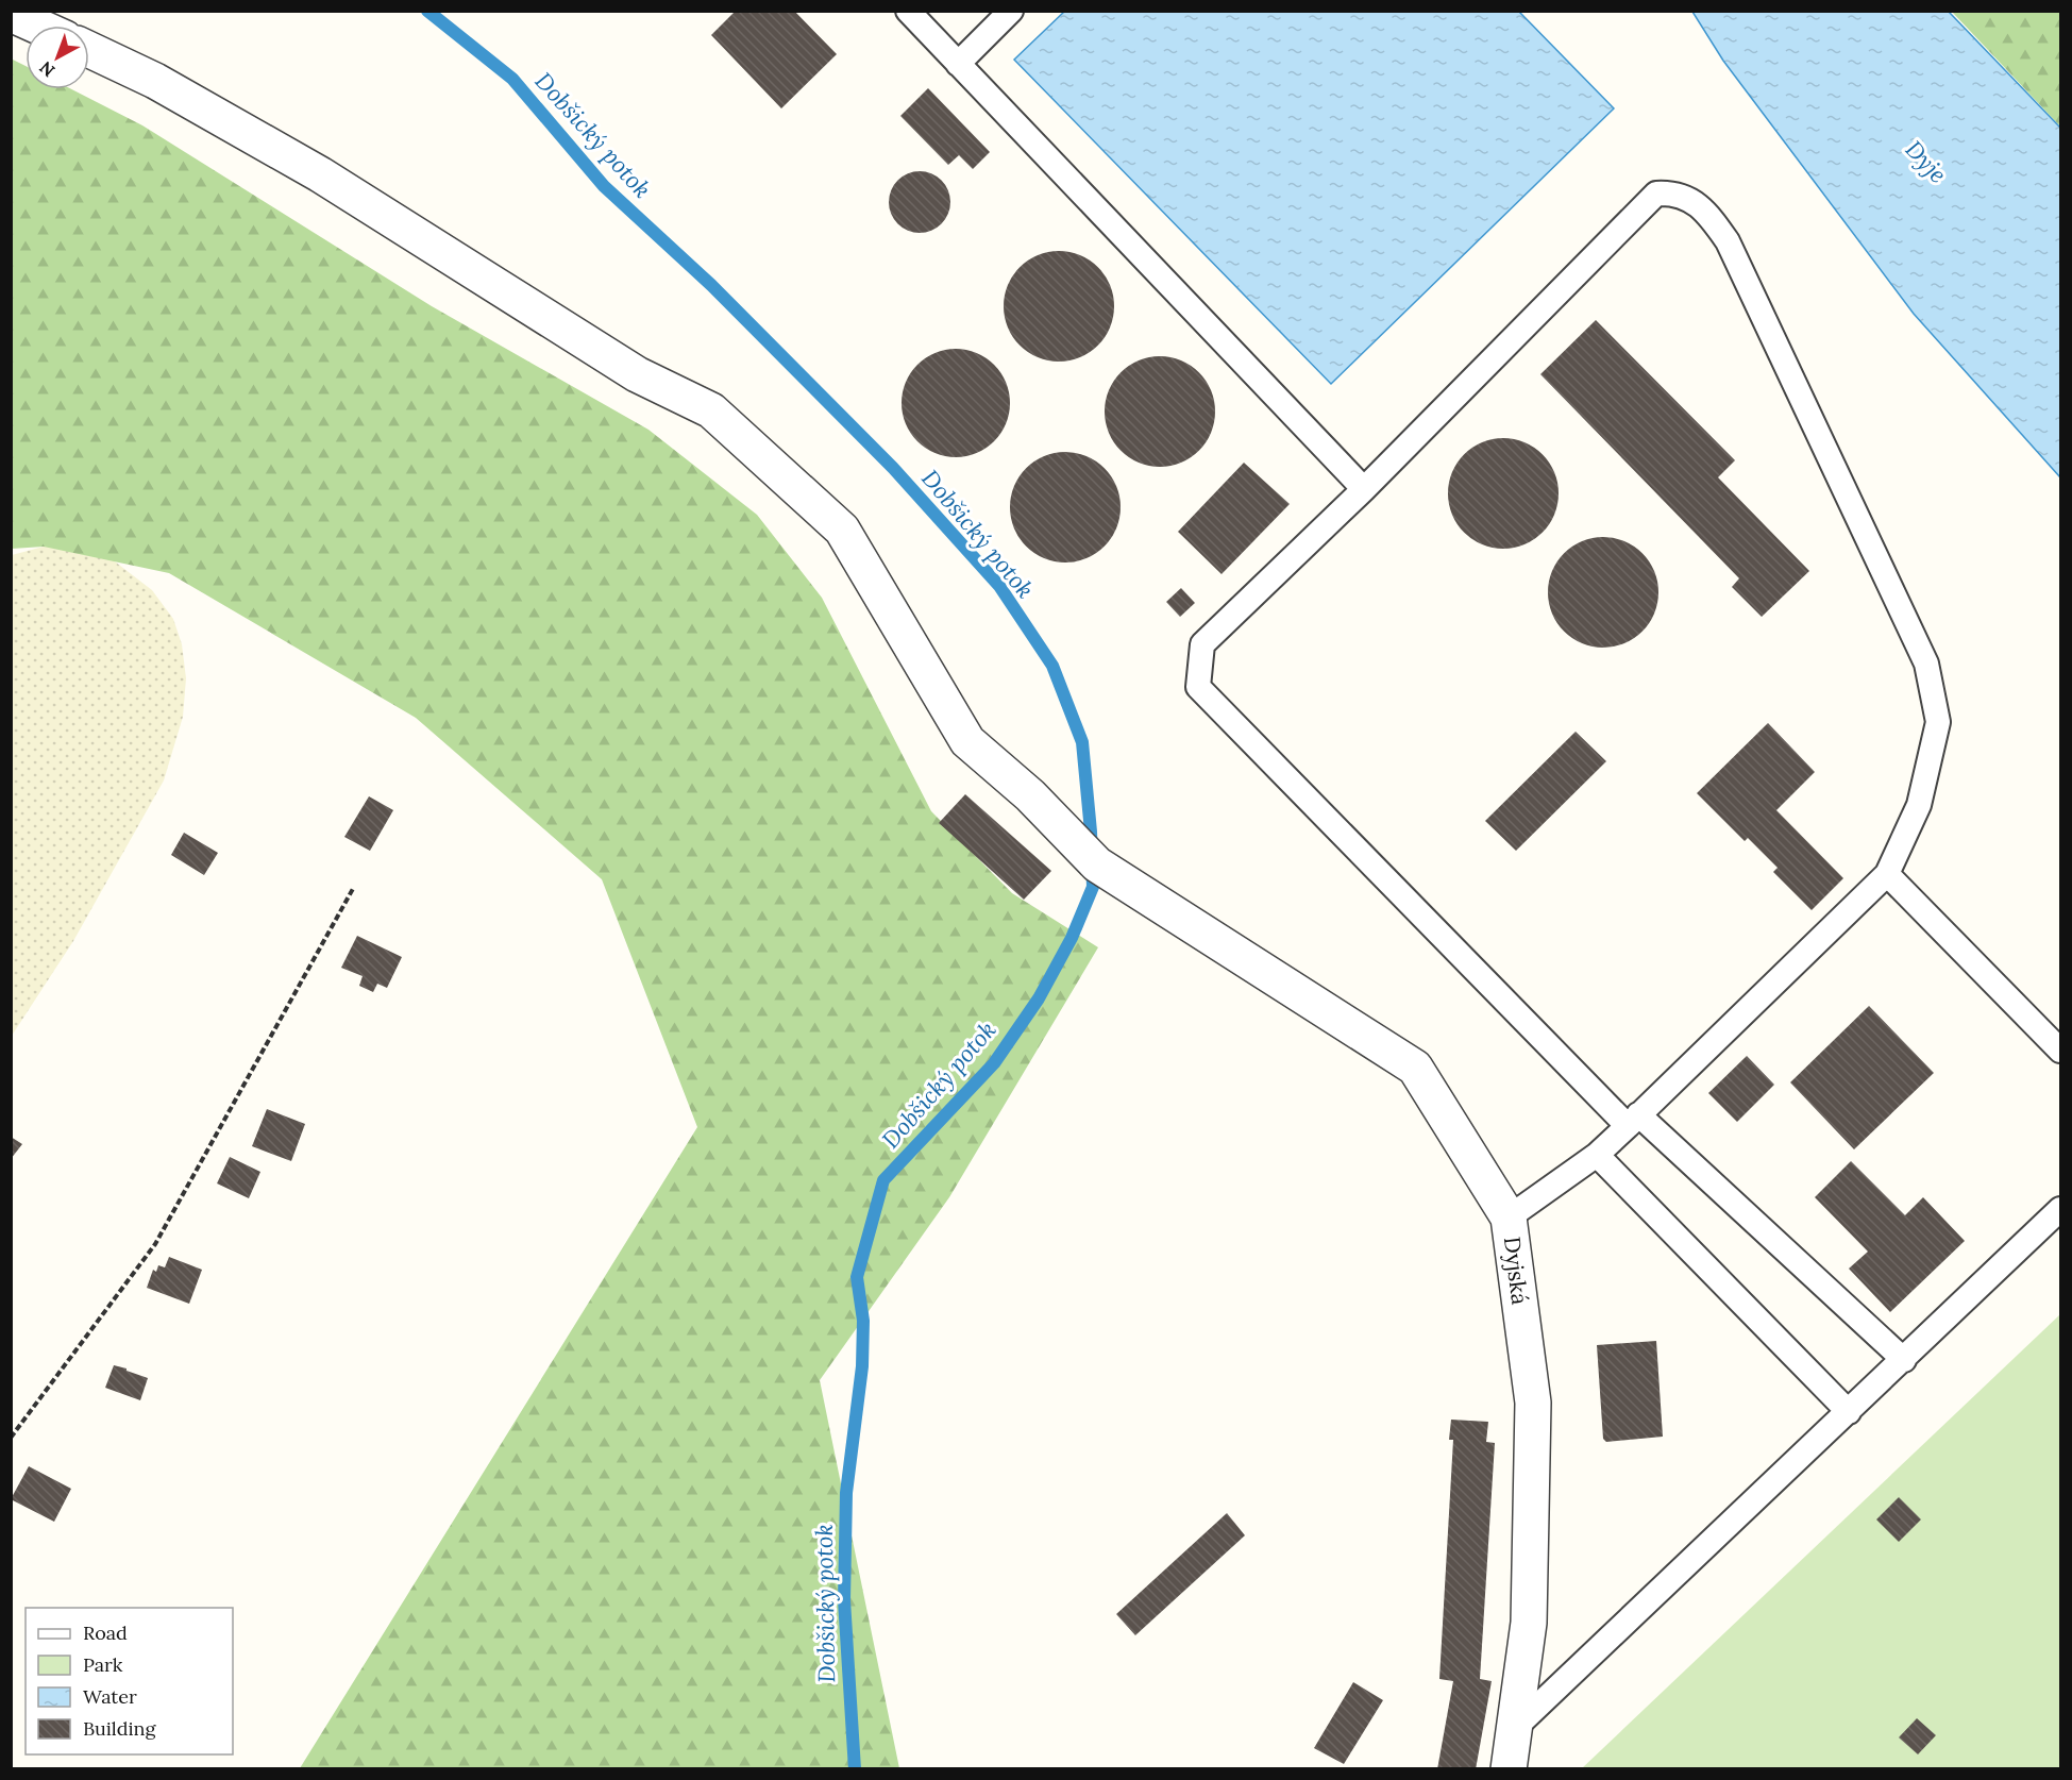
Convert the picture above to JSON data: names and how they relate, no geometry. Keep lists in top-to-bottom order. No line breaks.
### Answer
{"streets":{"street":["Dyjská"]},"water":["Dobšický potok","Dyje"],"legend":["Road","Park","Water","Building"],"north":"bottom left"}
